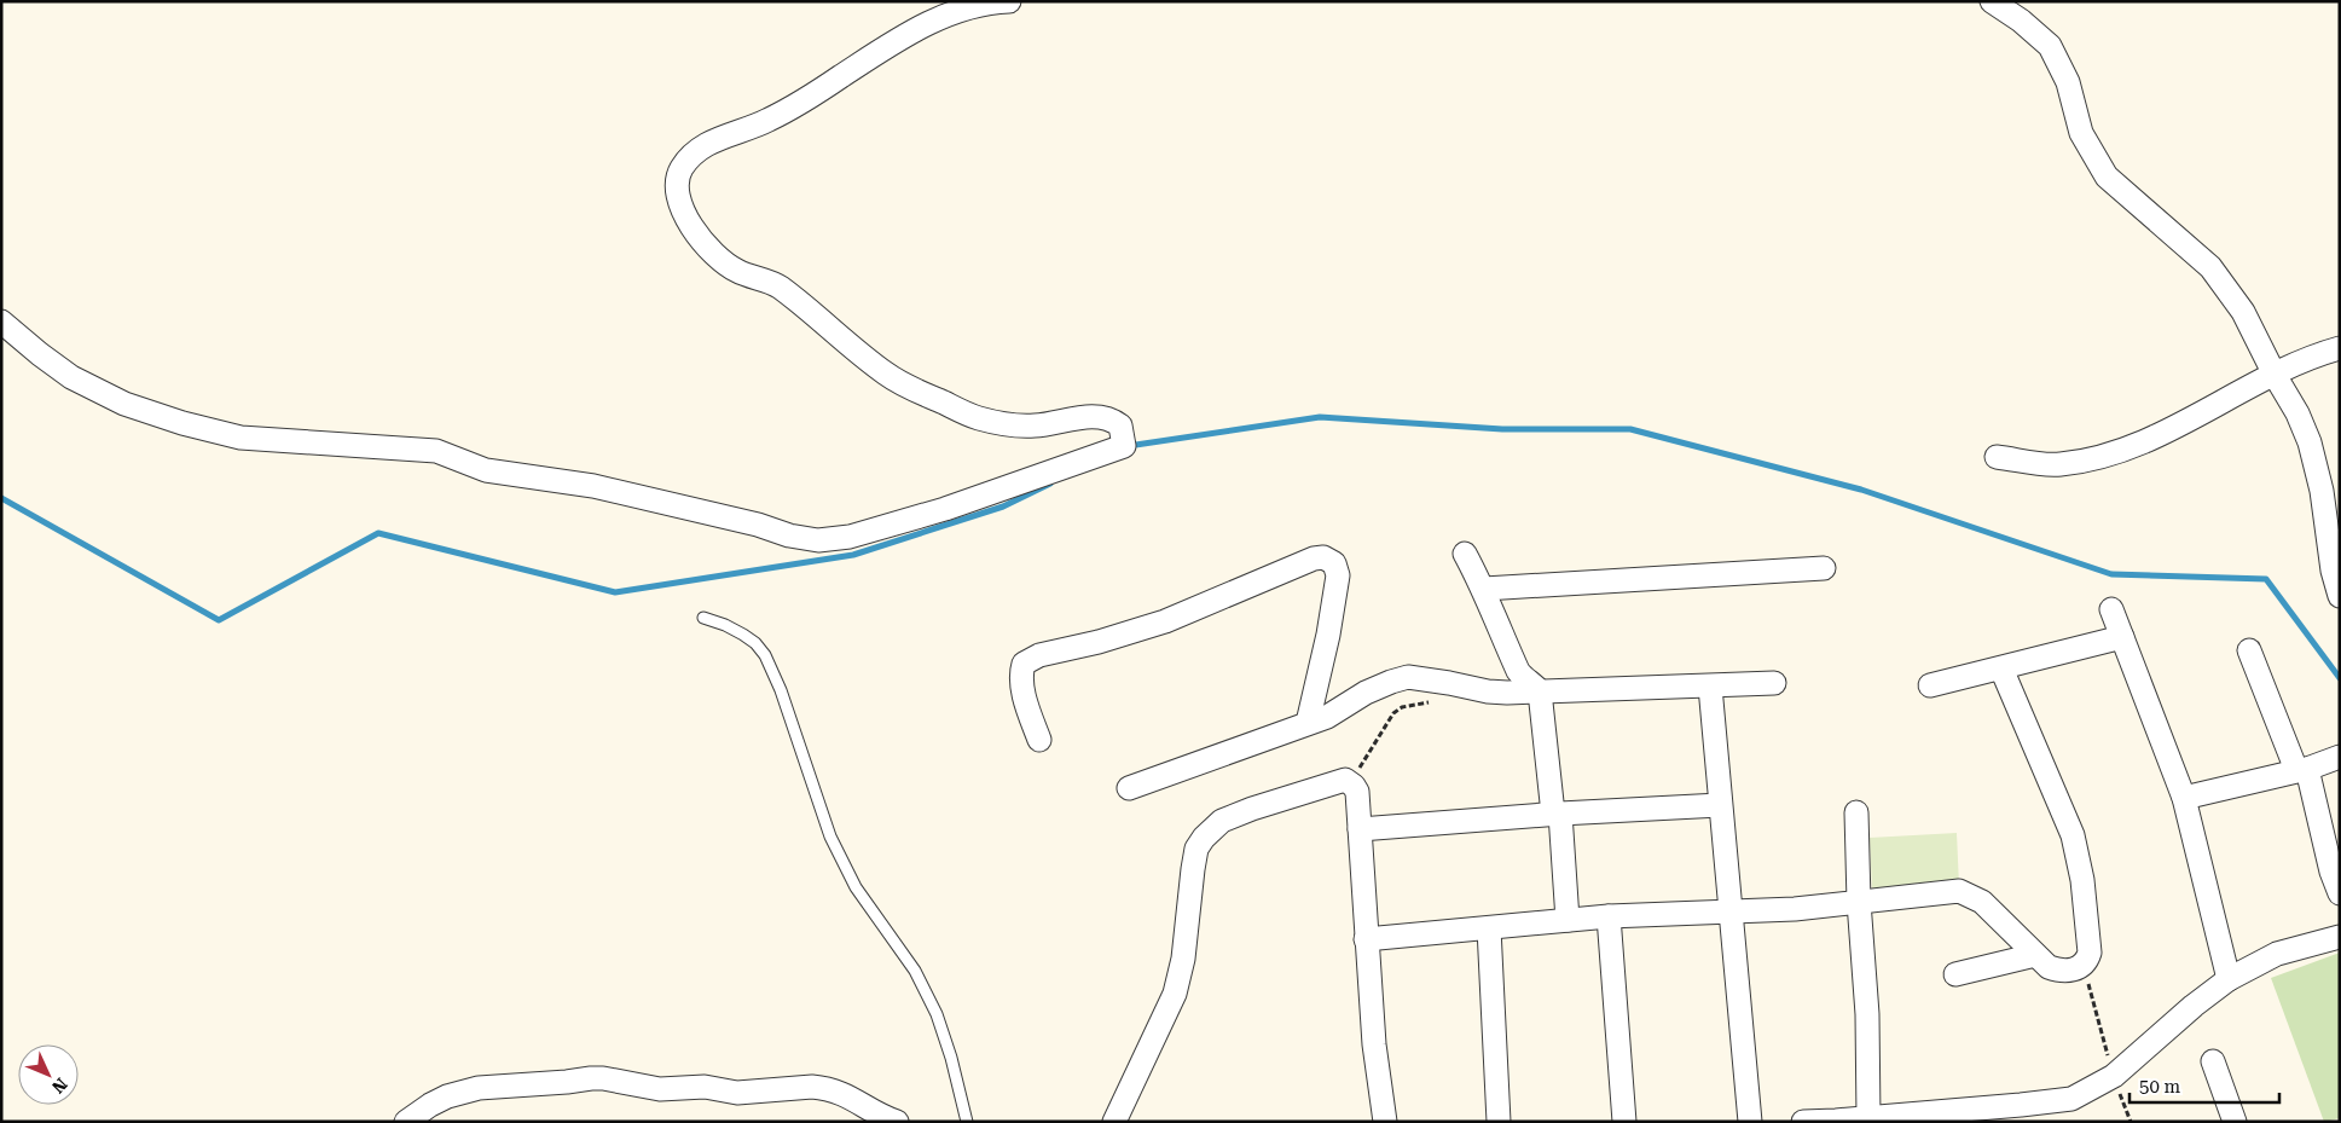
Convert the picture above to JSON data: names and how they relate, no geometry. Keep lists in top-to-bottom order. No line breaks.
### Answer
{"scale_bar":"50 m","north":"bottom right"}
